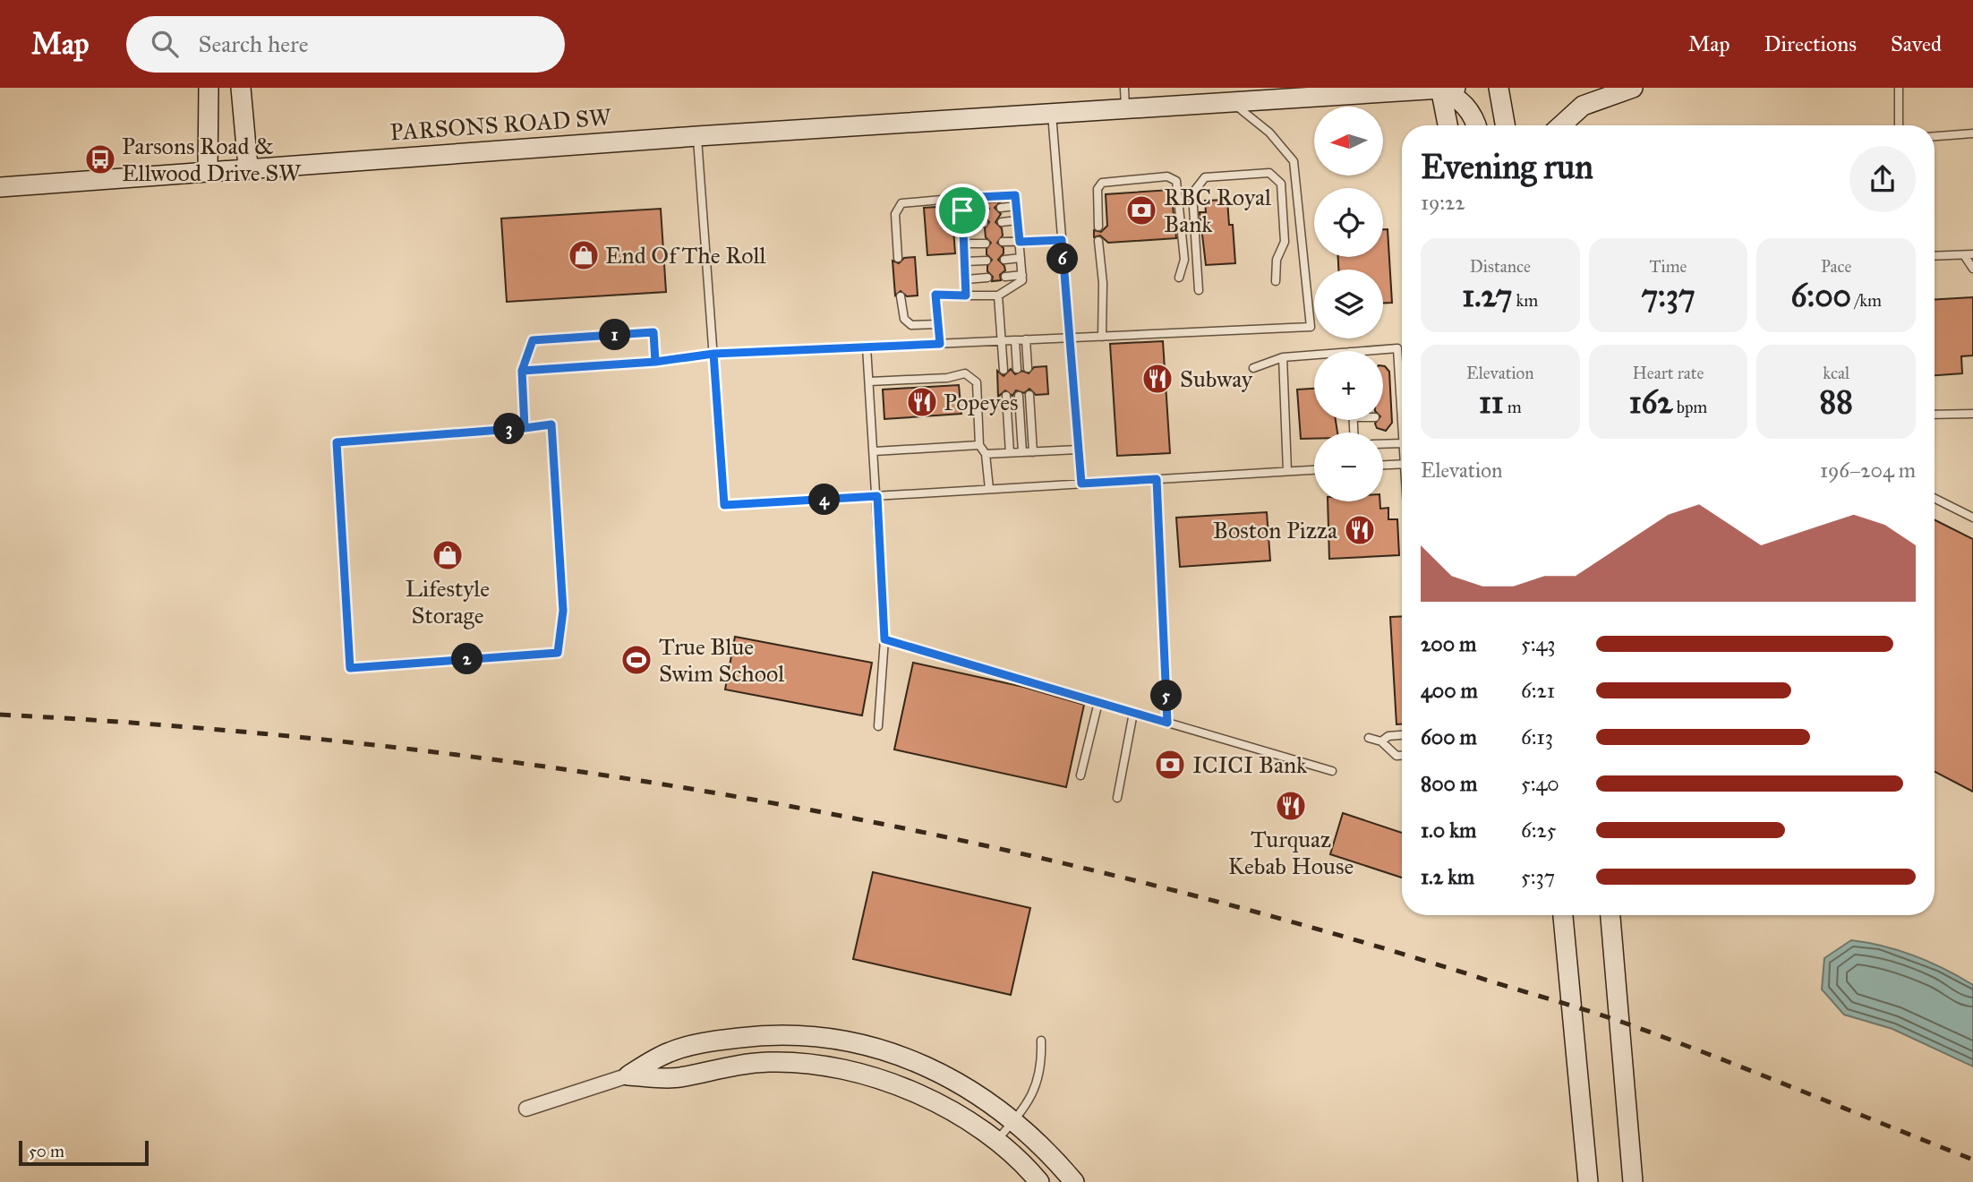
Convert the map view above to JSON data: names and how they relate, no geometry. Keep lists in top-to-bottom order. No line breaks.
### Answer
{"streets":{"main road":["PARSONS ROAD SW"]},"places":{"bus stop":["Parsons Road & Ellwood Drive SW"],"bank":["RBC Royal Bank","ICICI Bank"],"shop":["End Of The Roll","Lifestyle Storage"],"restaurant":["Subway","Popeyes","Boston Pizza","Turquaz Kebab House"],"sports":["True Blue Swim School"]},"scale_bar":"50 m","north":"left","page":{"header":"Map","search":"Search here","nav":["Map","Directions","Saved"],"map_buttons":["+","−"],"heading":["Evening run","19:22"],"stats":[["Distance","1.27 km"],["Time","7:37"],["Pace","6:00 /km"],["Elevation","11 m"],["Heart rate","162 bpm"],["kcal","88"]],"pins":["6","1","3","4","2","5"],"chart":["Elevation","196–204 m"],"list":[{"name":"200 m","note":"5:43"},{"name":"400 m","note":"6:21"},{"name":"600 m","note":"6:13"},{"name":"800 m","note":"5:40"},{"name":"1.0 km","note":"6:25"},{"name":"1.2 km","note":"5:37"}],"scale":"50 m"}}
